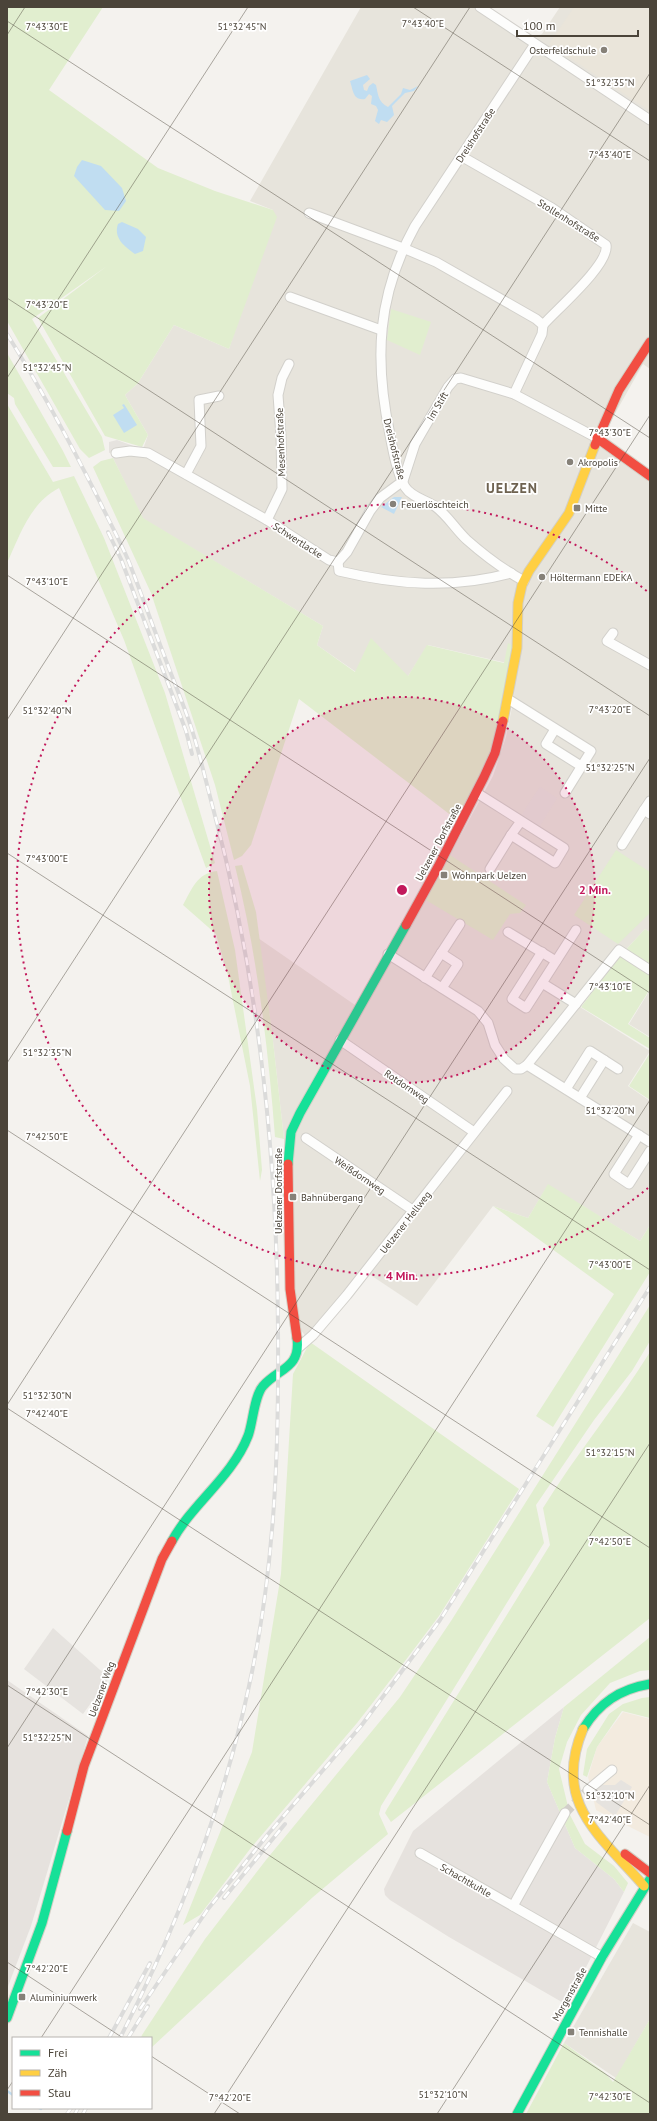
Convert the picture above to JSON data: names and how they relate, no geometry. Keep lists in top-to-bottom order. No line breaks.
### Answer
{"streets":{"street":["Dreishofstraße","Stollenhofstraße","Im Stift","Mesenhofstraße","Schwertlacke","Uelzener Dorfstraße","Rotdornweg","Weißdornweg","Uelzener Hellweg","Uelzener Weg","Schachtkuhle","Morgenstraße"]},"crossings":[["Dreishofstraße","Stollenhofstraße"],["Dreishofstraße","Im Stift"],["Dreishofstraße","Schwertlacke"],["Dreishofstraße","Uelzener Dorfstraße"],["Stollenhofstraße","Im Stift"],["Im Stift","Uelzener Dorfstraße"],["Mesenhofstraße","Schwertlacke"],["Uelzener Dorfstraße","Rotdornweg"],["Uelzener Dorfstraße","Uelzener Hellweg"],["Uelzener Dorfstraße","Uelzener Weg"],["Rotdornweg","Uelzener Hellweg"],["Weißdornweg","Uelzener Hellweg"],["Uelzener Hellweg","Uelzener Weg"],["Schachtkuhle","Morgenstraße"]],"districts":["UELZEN"],"places":{"other":["Osterfeldschule","Akropolis","Feuerlöschteich","Höltermann EDEKA"],"transit":["Mitte","Wohnpark Uelzen","Bahnübergang","Aluminiumwerk","Tennishalle"]},"legend":["Frei","Zäh","Stau"],"scale_bar":"100 m","coordinates":["7°43'40\"E","51°32'45\"N","7°43'30\"E","51°32'35\"N","7°43'20\"E","7°43'10\"E","51°32'40\"N","51°32'25\"N","7°43'00\"E","51°32'20\"N","7°42'50\"E","51°32'30\"N","7°42'40\"E","51°32'15\"N","7°42'30\"E","51°32'10\"N","7°42'20\"E"],"rings":["2 Min.","4 Min."]}
